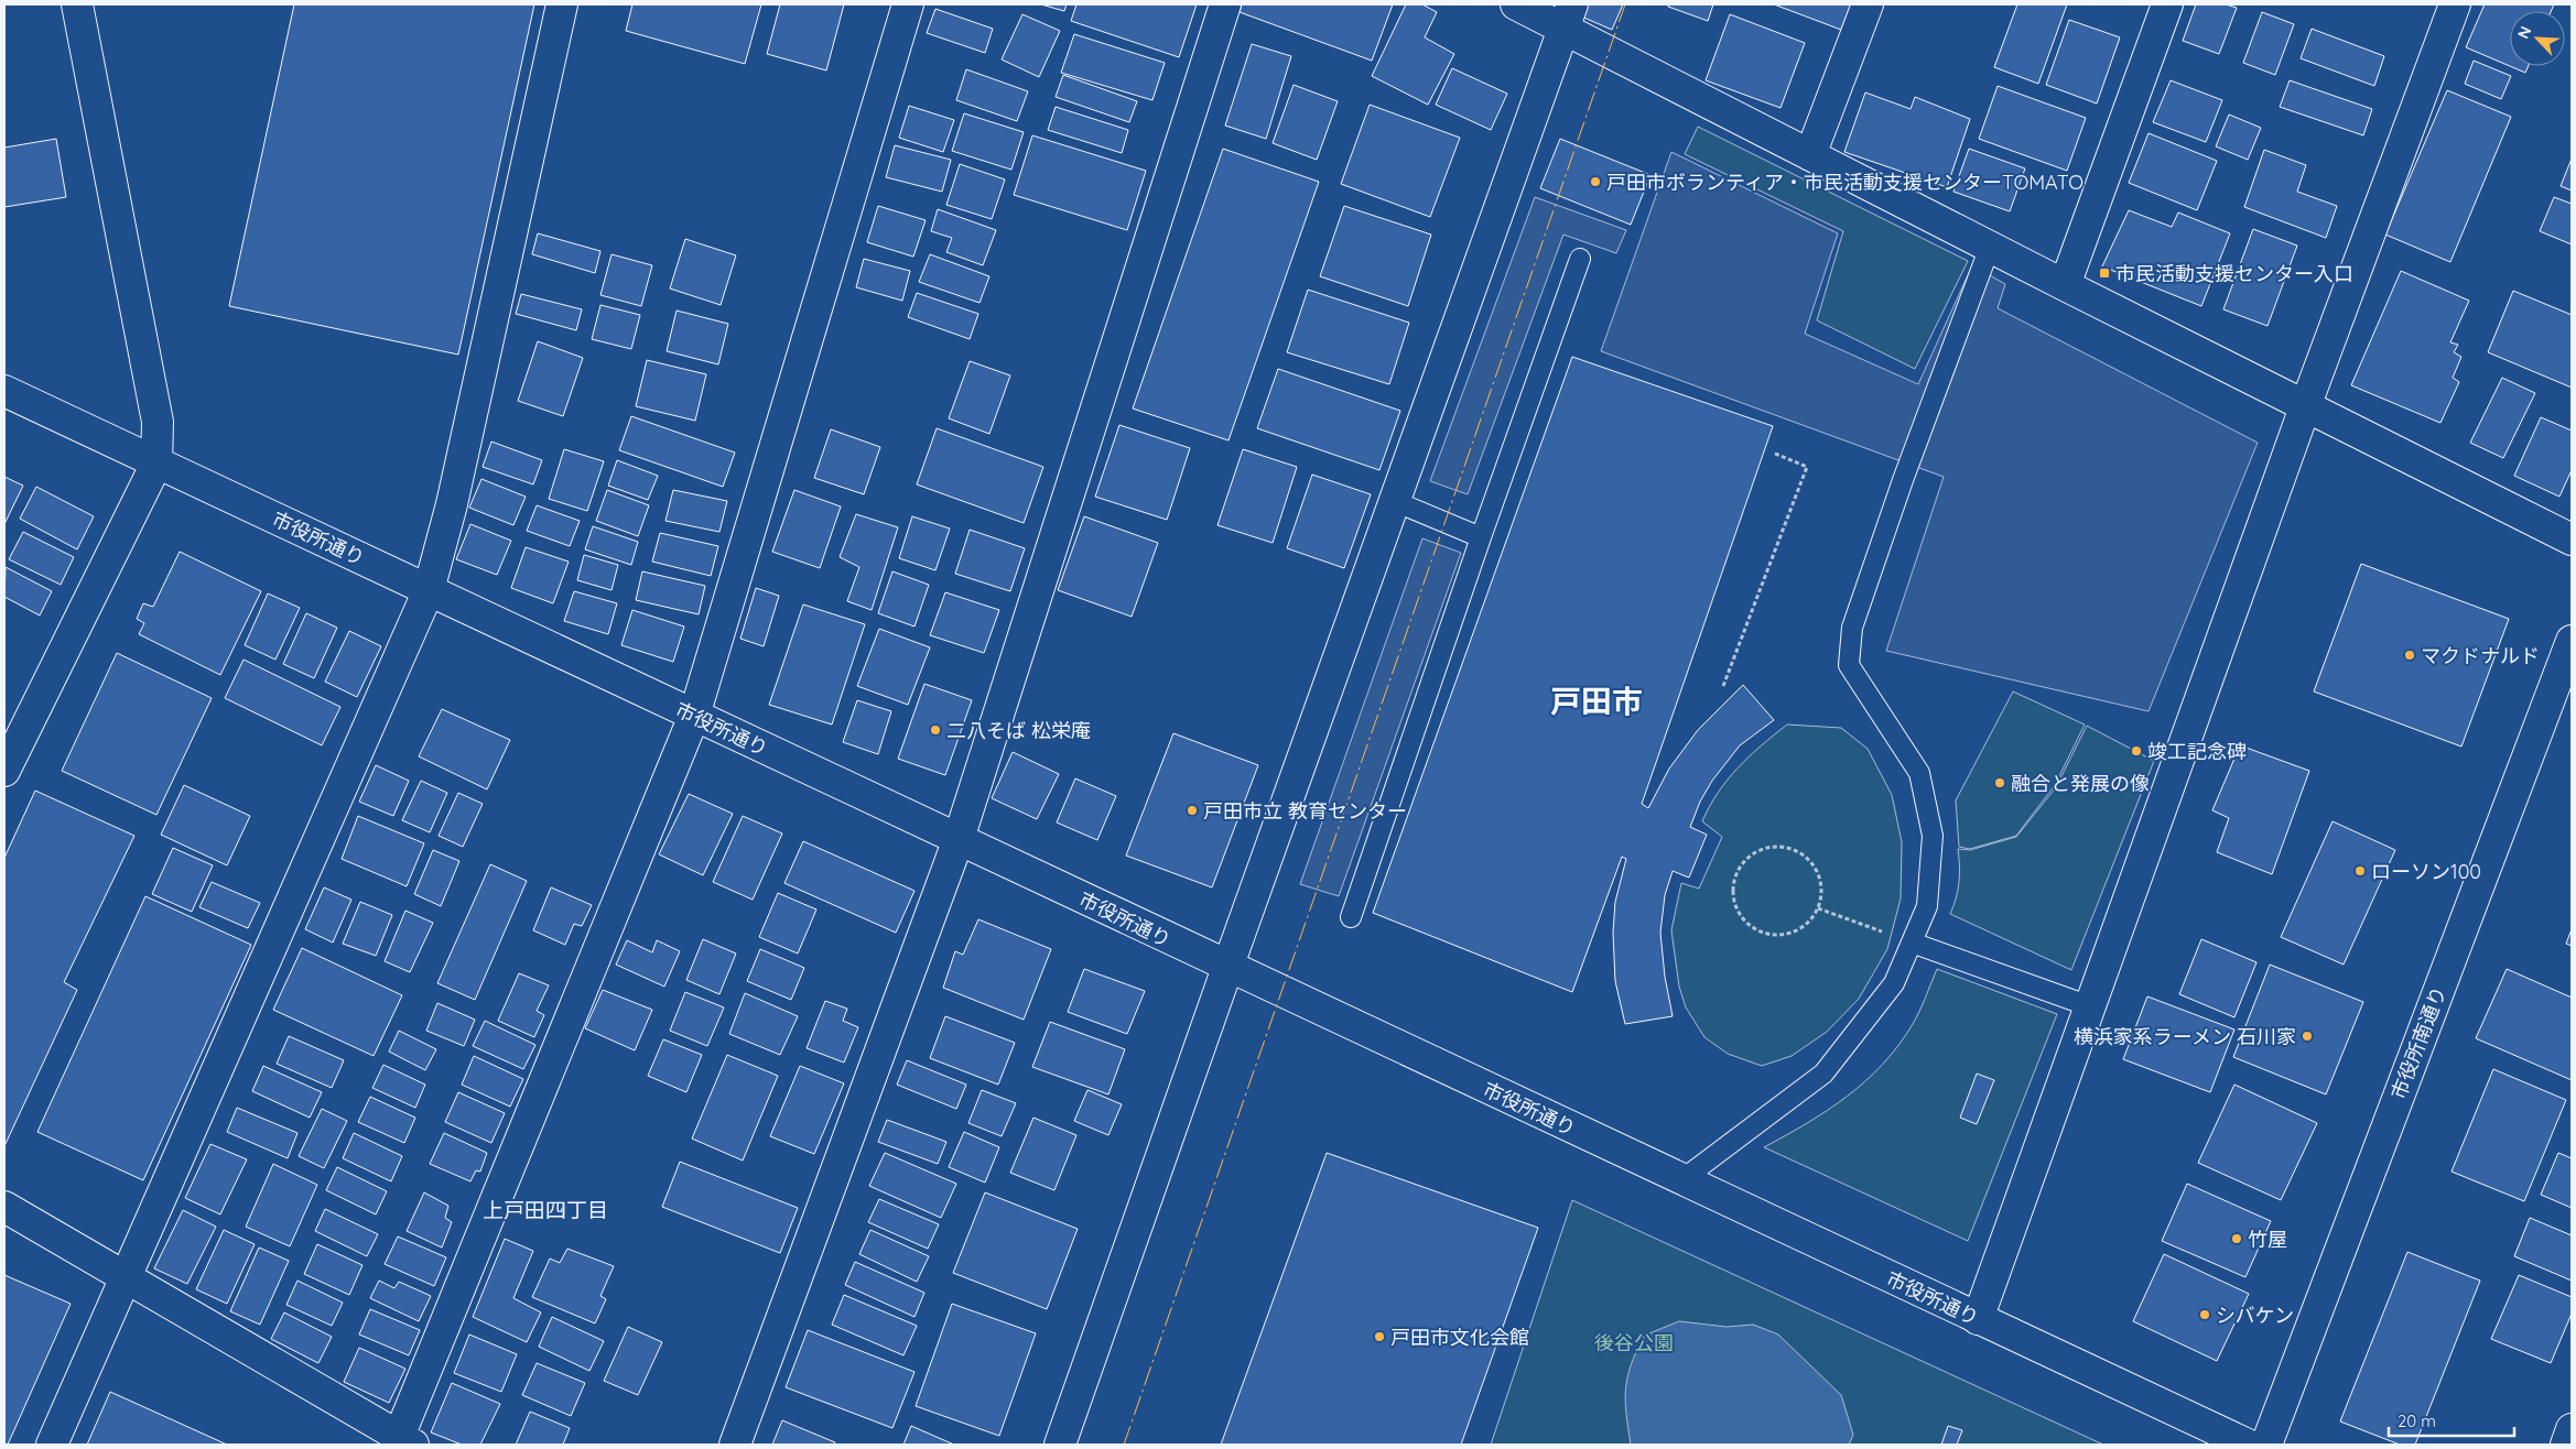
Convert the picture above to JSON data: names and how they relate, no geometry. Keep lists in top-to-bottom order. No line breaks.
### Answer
{"streets":{"street":["市役所通り","市役所南通り"]},"districts":["戸田市","上戸田四丁目"],"parks":["後谷公園"],"places":{"other":["戸田市ボランティア・市民活動支援センターTOMATO","マクドナルド","二八そば 松栄庵","竣工記念碑","融合と発展の像","戸田市立 教育センター","ローソン100","横浜家系ラーメン 石川家","竹屋","シバケン","戸田市文化会館"],"transit":["市民活動支援センター入口"]},"scale_bar":"20 m","north":"top left"}
